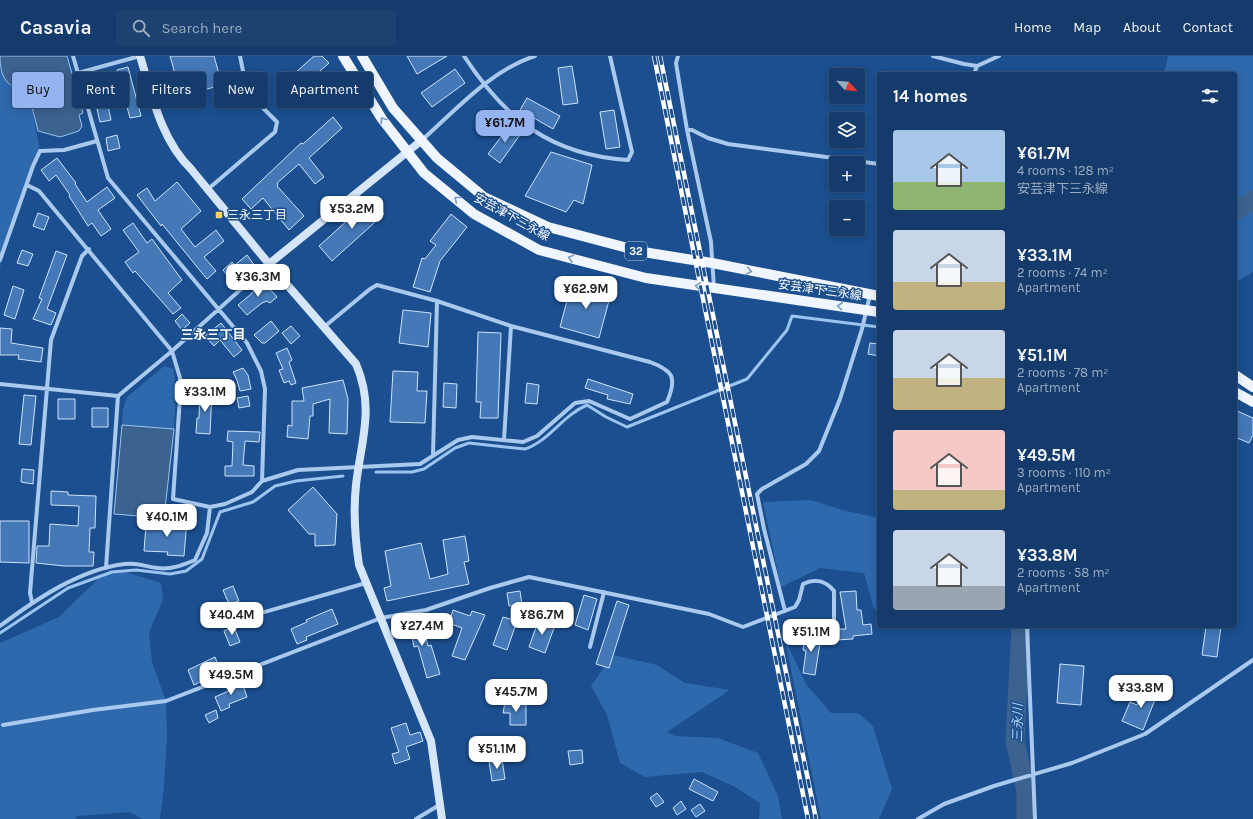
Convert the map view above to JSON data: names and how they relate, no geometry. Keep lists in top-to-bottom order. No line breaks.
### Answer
{"streets":{"main road":["安芸津下三永線","32"]},"districts":["三永三丁目"],"water":["三永川"],"places":{"transit":["三永三丁目"]},"north":"bottom right","page":{"header":"Casavia","search":"Search here","nav":["Home","Map","About","Contact"],"map_buttons":["+","−"],"chip":["Buy","Rent","Filters","New","Apartment"],"heading":"14 homes","price":["¥61.7M","¥53.2M","¥36.3M","¥62.9M","¥33.1M","¥40.1M","¥40.4M","¥86.7M","¥27.4M","¥51.1M","¥49.5M","¥33.8M","¥45.7M","¥51.1M"],"list":[{"name":"¥61.7M","note":"4 rooms · 128 m² · 安芸津下三永線"},{"name":"¥33.1M","note":"2 rooms · 74 m² · Apartment"},{"name":"¥51.1M","note":"2 rooms · 78 m² · Apartment"},{"name":"¥49.5M","note":"3 rooms · 110 m² · Apartment"},{"name":"¥33.8M","note":"2 rooms · 58 m² · Apartment"}]}}
